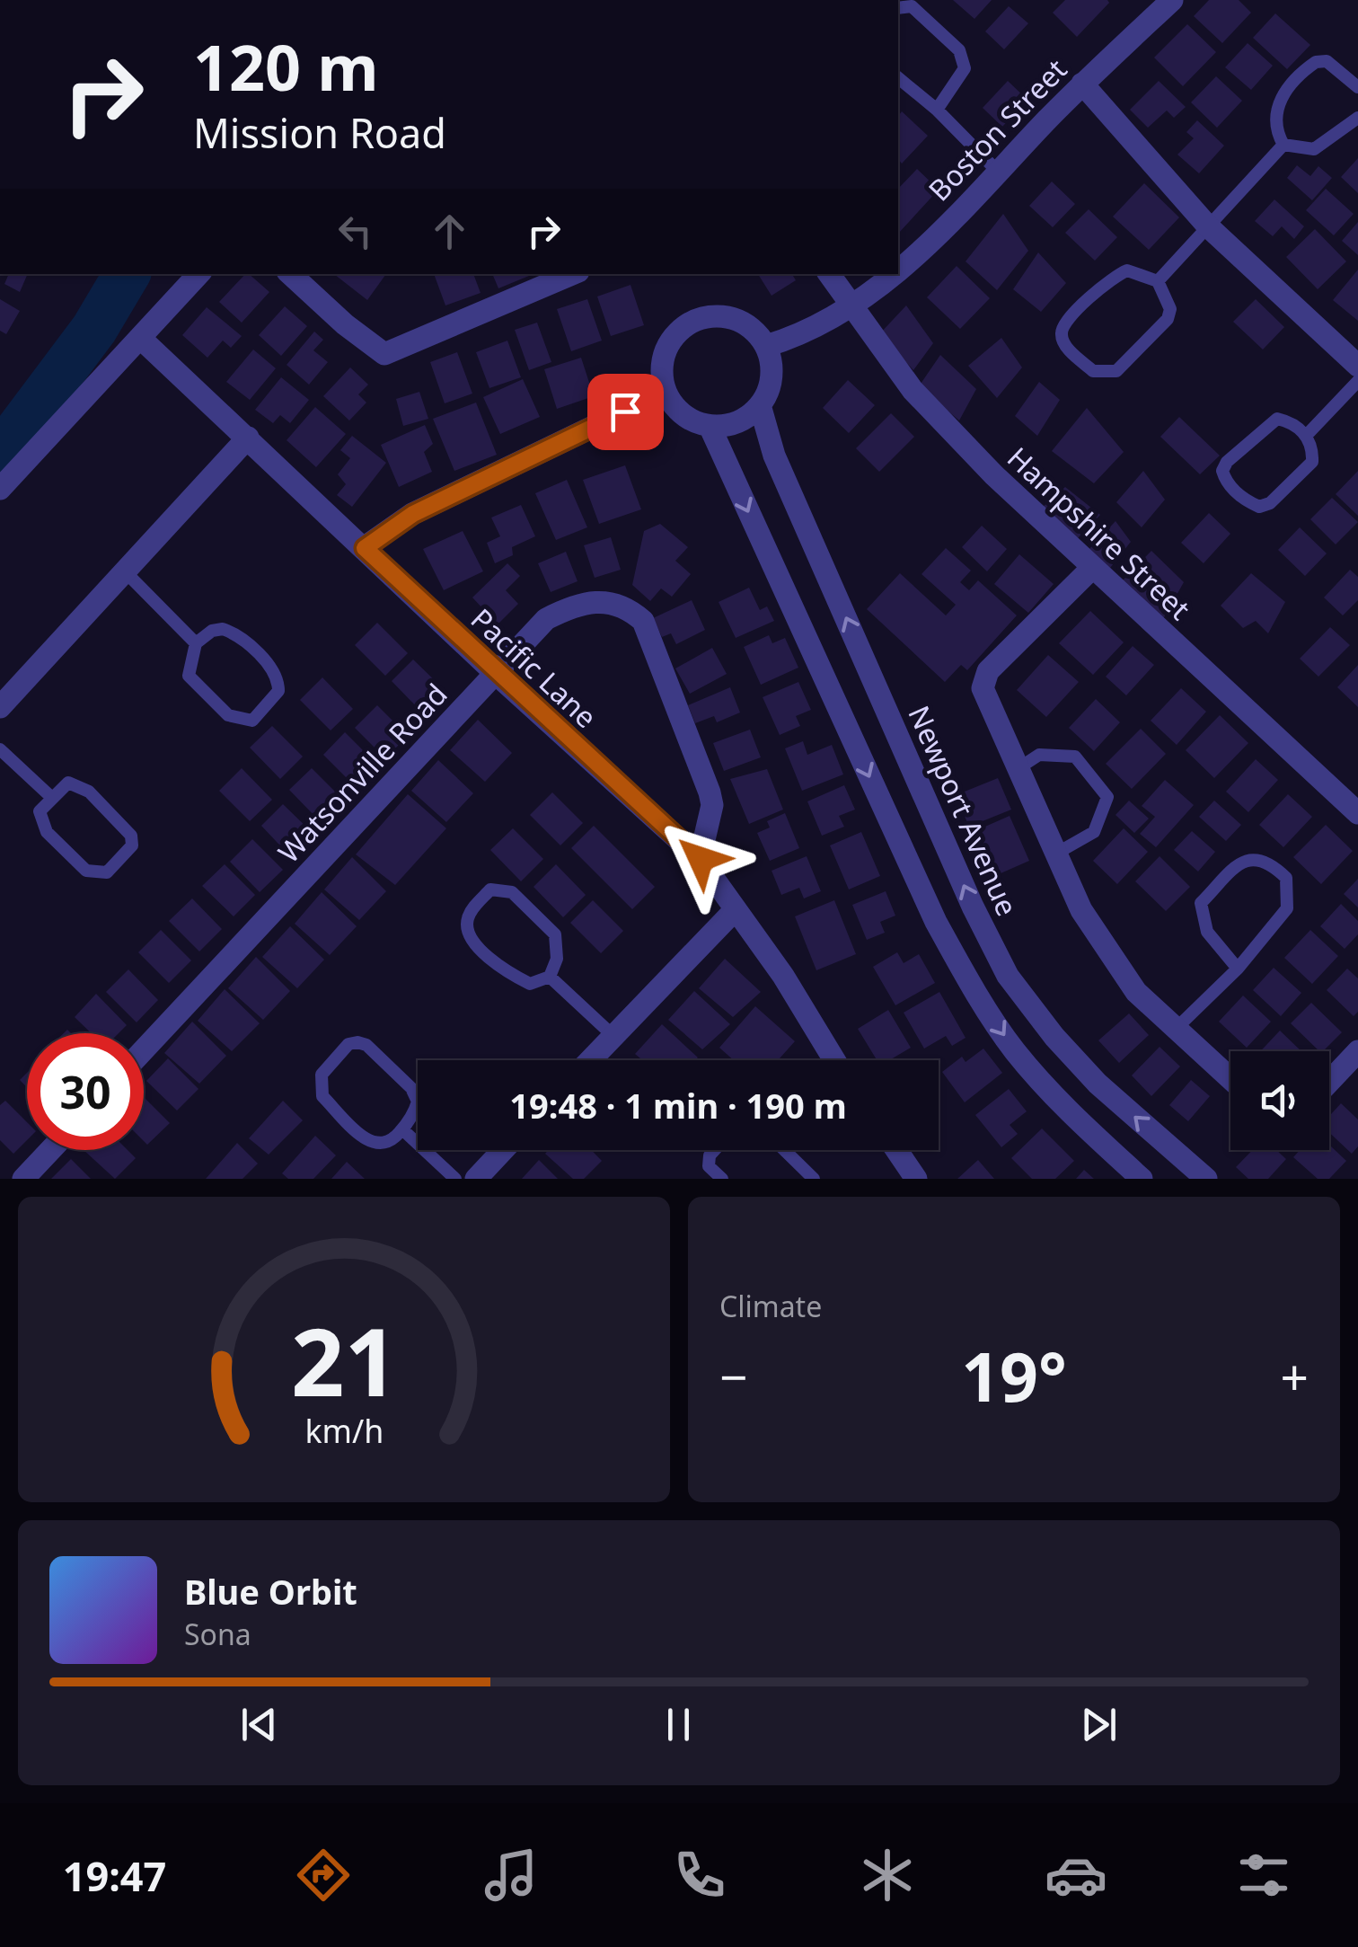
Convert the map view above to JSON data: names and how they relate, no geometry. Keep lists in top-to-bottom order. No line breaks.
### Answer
{"streets":{"street":["Boston Street","Hampshire Street","Pacific Lane","Watsonville Road","Newport Avenue"]},"crossings":[["Boston Street","Hampshire Street"],["Boston Street","Newport Avenue"],["Pacific Lane","Watsonville Road"]],"page":{"turn":["120 m","Mission Road"],"limit":"30","trip":"19:48 · 1 min · 190 m","tile":"Climate","heat":["−","19°","+"],"song":["Blue Orbit","Sona"],"tabs":"19:47","gauge":["21","km/h"]}}
